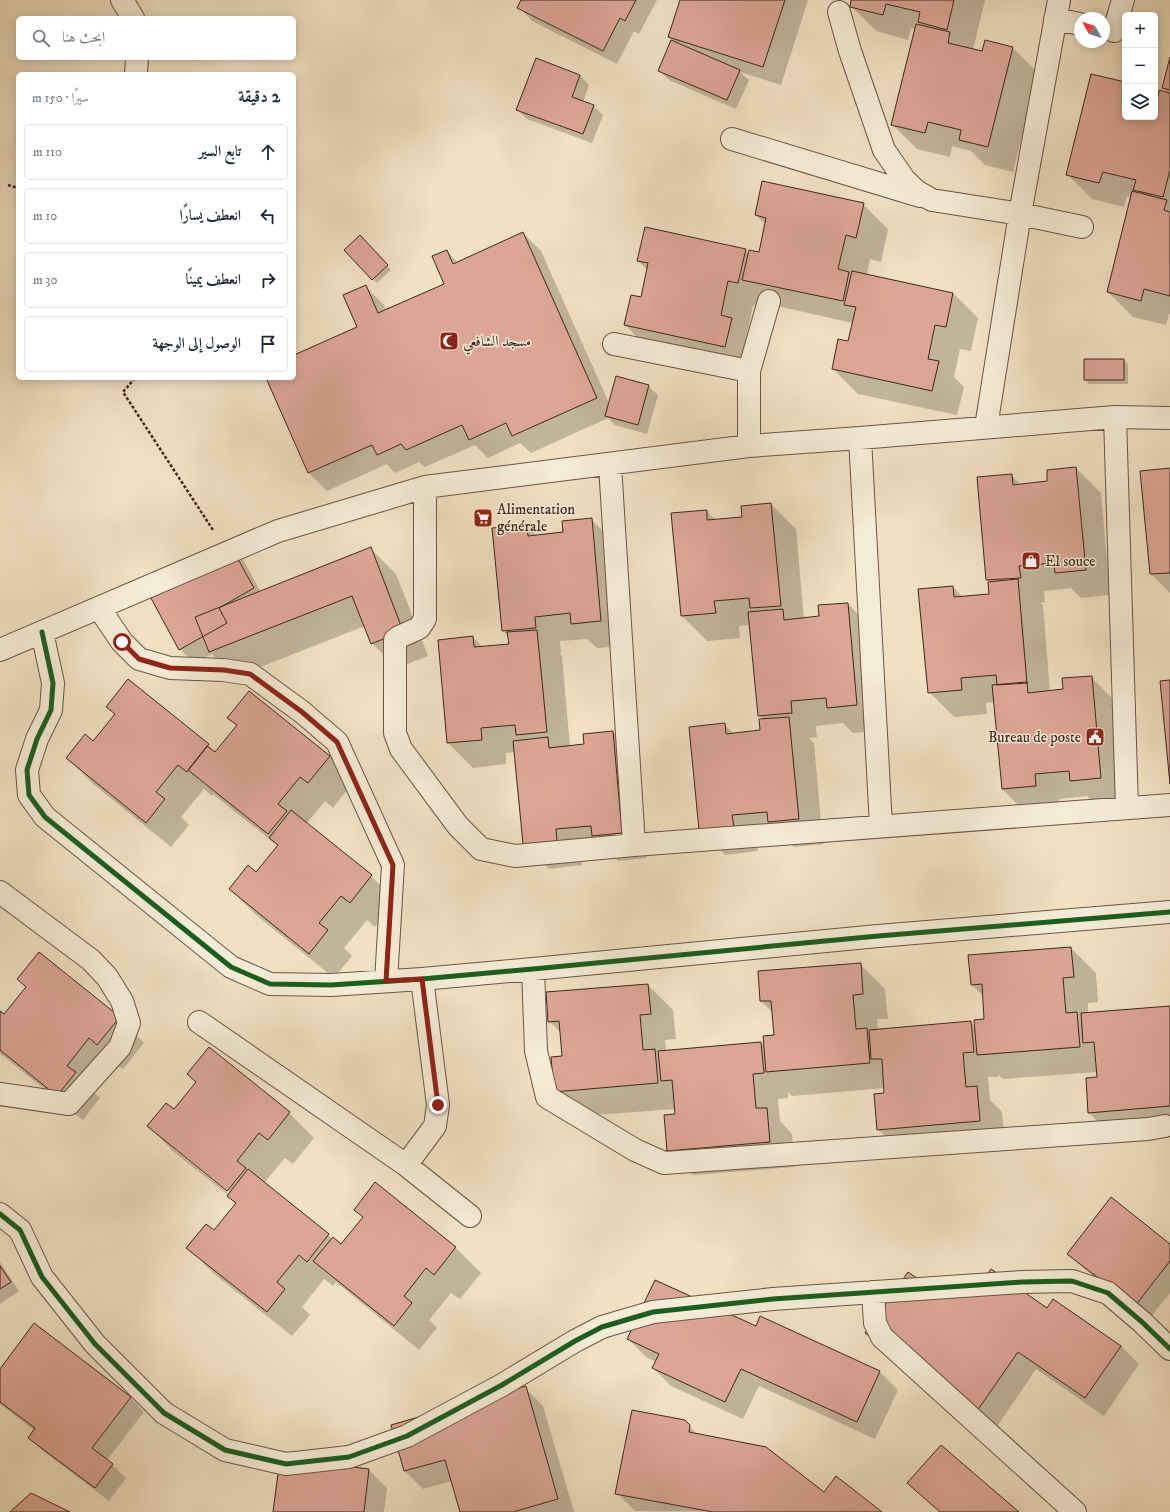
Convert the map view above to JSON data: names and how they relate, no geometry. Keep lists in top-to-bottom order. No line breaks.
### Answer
{"places":{"mosque":["مسجد الشافعي"],"supermarket":["Alimentation générale"],"shop":["El souce"],"public building":["Bureau de poste"]},"north":"top left","page":{"map_buttons":["+","−"],"search":"ابحث هنا","heading":["2 دقيقة","سيرًا · 150 m"],"list":[["تابع السير","110 m"],["انعطف يسارًا","10 m"],["انعطف يمينًا","30 m"],"الوصول إلى الوجهة"]}}
